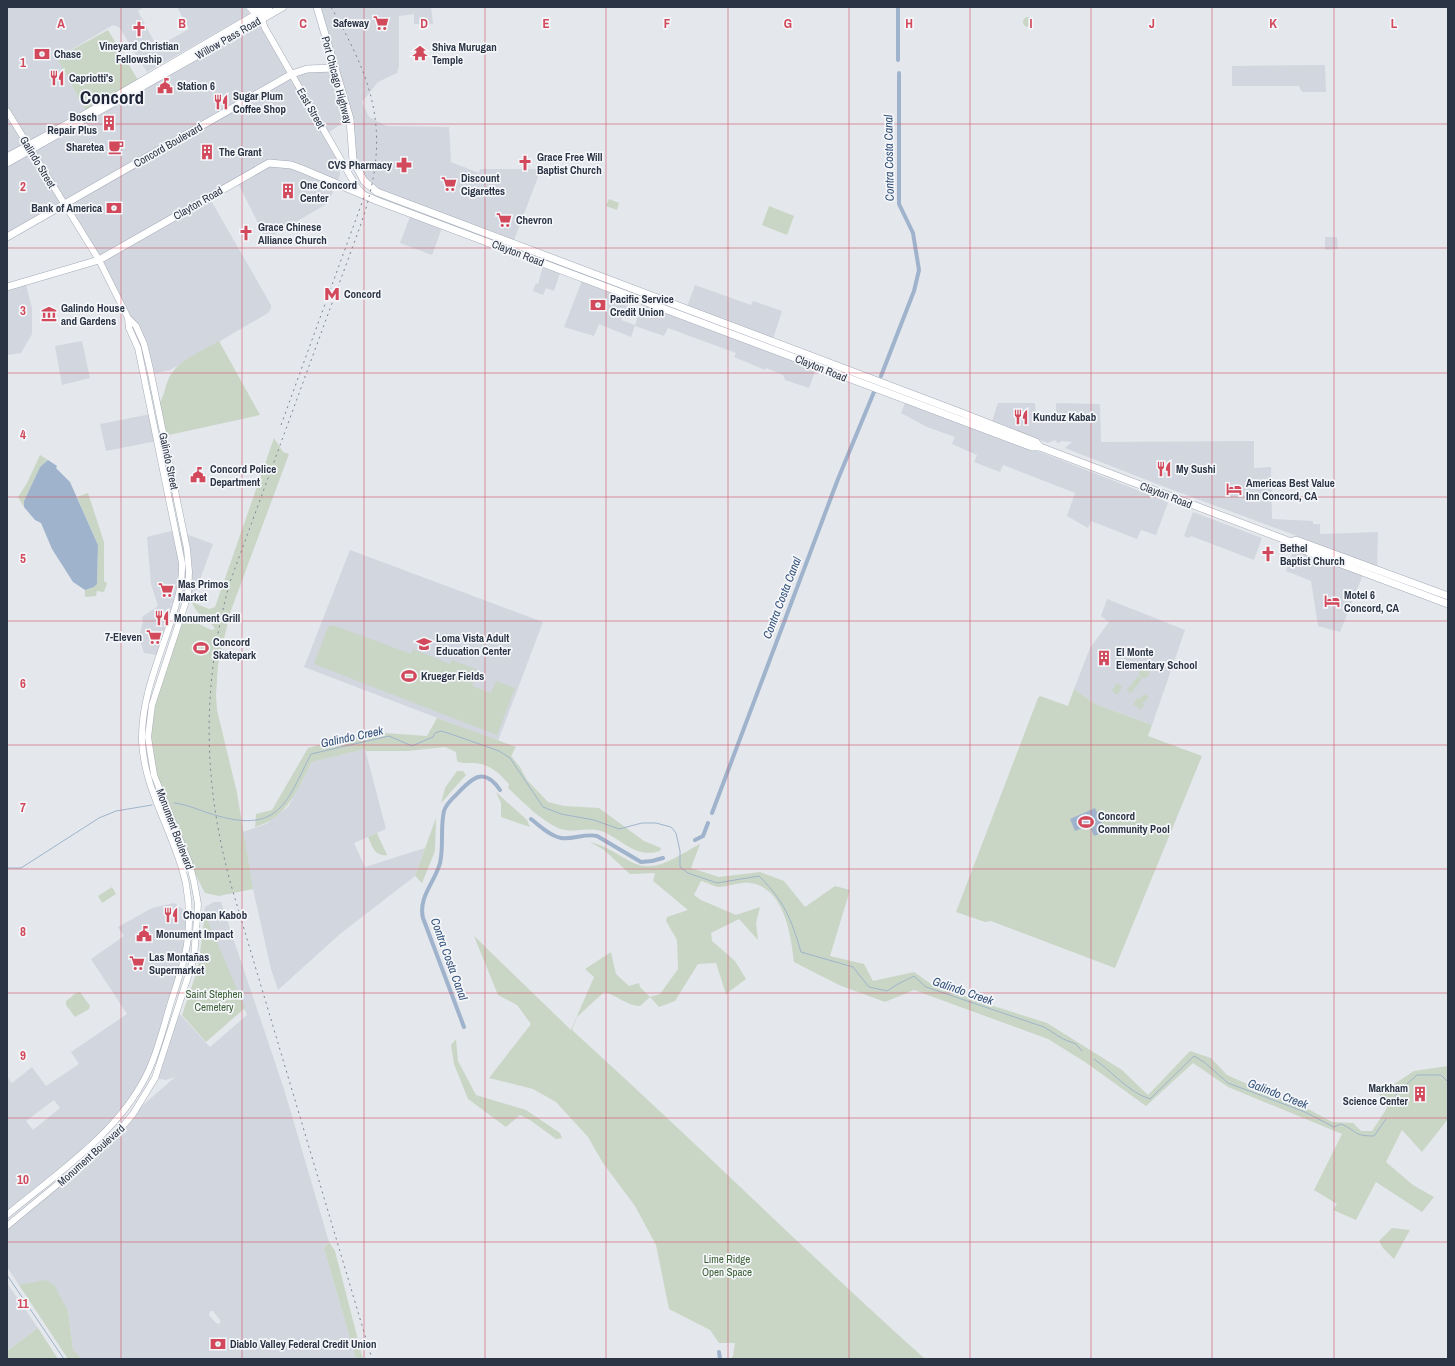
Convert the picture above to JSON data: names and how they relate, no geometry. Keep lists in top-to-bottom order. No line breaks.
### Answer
{"streets":{"main road":["Willow Pass Road","Port Chicago Highway","East Street","Concord Boulevard","Galindo Street","Clayton Road","Monument Boulevard"]},"crossings":[["Willow Pass Road","East Street"],["Willow Pass Road","Galindo Street"],["Port Chicago Highway","Concord Boulevard"],["Port Chicago Highway","Clayton Road"],["East Street","Concord Boulevard"],["East Street","Clayton Road"],["Concord Boulevard","Galindo Street"],["Galindo Street","Clayton Road"],["Galindo Street","Monument Boulevard"]],"districts":["Concord"],"water":["Contra Costa Canal","Galindo Creek"],"parks":["Saint Stephen Cemetery","Lime Ridge Open Space"],"places":{"supermarket":["Safeway","Discount Cigarettes","Chevron","Mas Primos Market","7-Eleven","Las Montañas Supermarket"],"church":["Vineyard Christian Fellowship","Grace Free Will Baptist Church","Grace Chinese Alliance Church","Bethel Baptist Church"],"temple":["Shiva Murugan Temple"],"bank":["Chase","Bank of America","Pacific Service Credit Union","Diablo Valley Federal Credit Union"],"restaurant":["Capriotti's","Sugar Plum Coffee Shop","Kunduz Kabab","My Sushi","Monument Grill","Chopan Kabob"],"public building":["Station 6","Concord Police Department","Monument Impact"],"building":["Bosch Repair Plus","The Grant","One Concord Center","El Monte Elementary School","Markham Science Center"],"cafe":["Sharetea"],"pharmacy":["CVS Pharmacy"],"metro station":["Concord"],"museum":["Galindo House and Gardens"],"hotel":["Americas Best Value Inn Concord, CA","Motel 6 Concord, CA"],"school or university":["Loma Vista Adult Education Center"],"sports":["Concord Skatepark","Krueger Fields","Concord Community Pool"]},"grid":{"columns":["A","B","C","D","E","F","G","H","I","J","K","L"],"rows":["1","2","3","4","5","6","7","8","9","10","11"]}}
